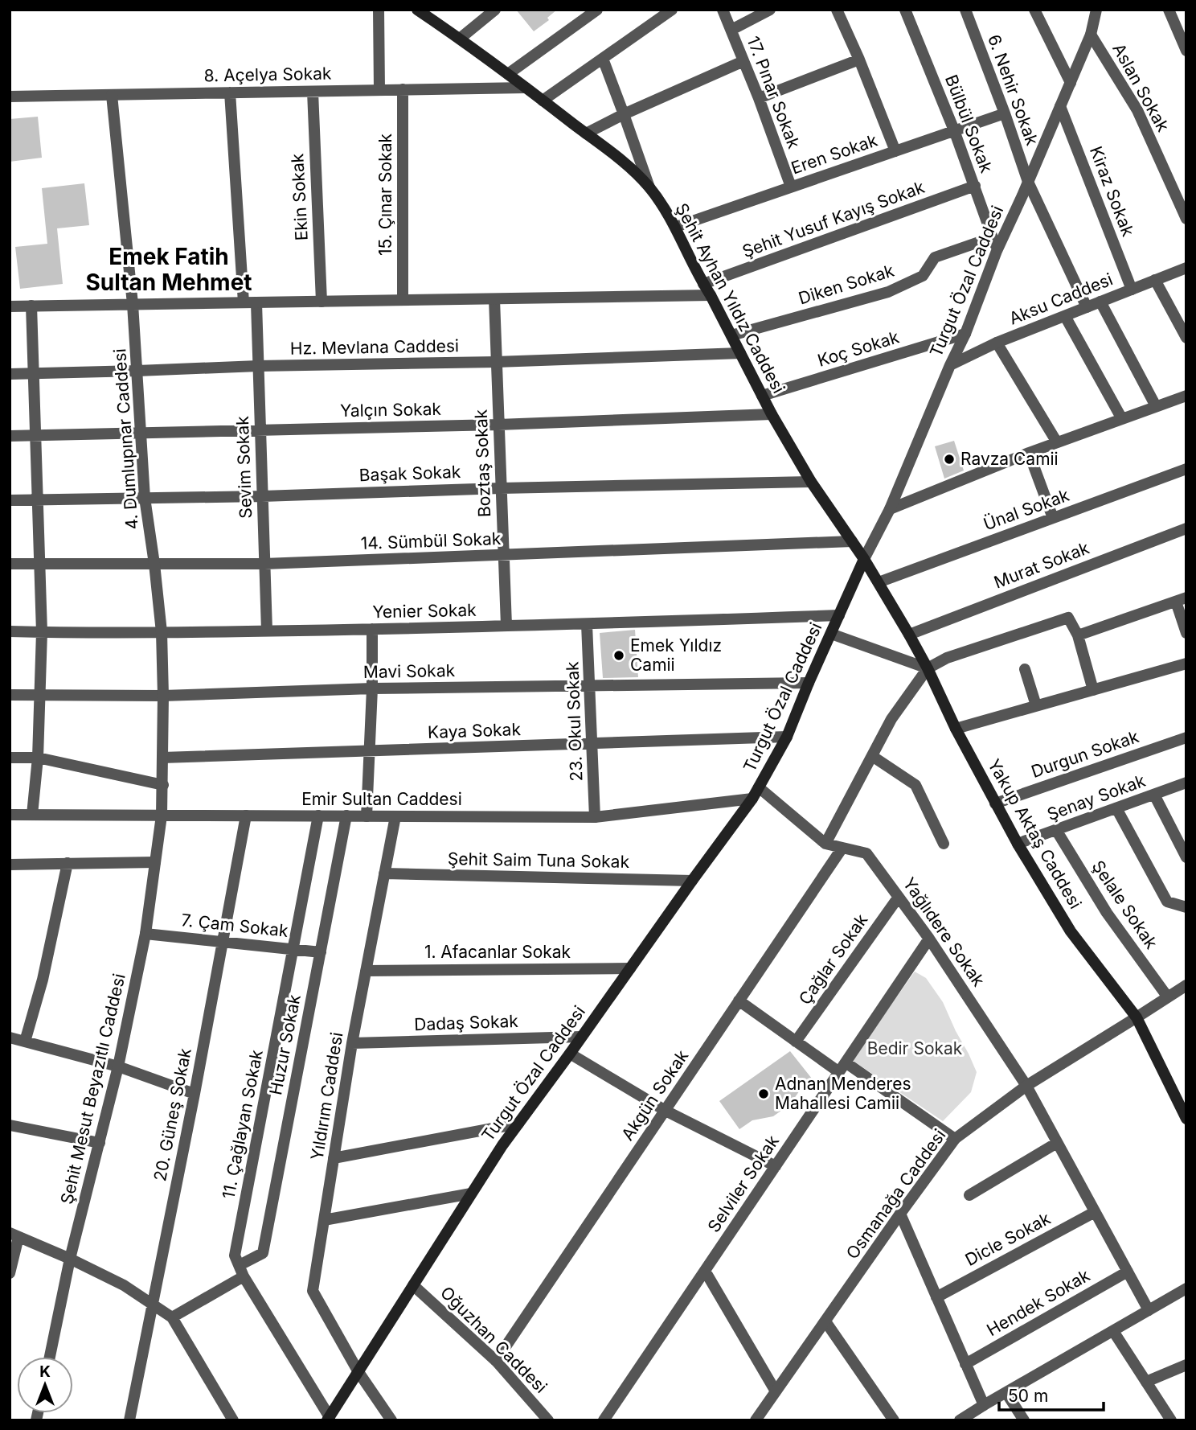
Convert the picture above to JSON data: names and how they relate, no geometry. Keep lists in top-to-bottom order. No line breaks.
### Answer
{"streets":{"main road":["Turgut Özal Caddesi","Şehit Ayhan Yıldız Caddesi","Yakup Aktaş Caddesi"],"street":["8. Açelya Sokak","Aslan Sokak","6. Nehir Sokak","17. Pınar Sokak","Bülbül Sokak","Eren Sokak","Kiraz Sokak","15. Çınar Sokak","Ekin Sokak","Şehit Yusuf Kayış Sokak","Diken Sokak","Aksu Caddesi","Hz. Mevlana Caddesi","Koç Sokak","Yalçın Sokak","4. Dumlupınar Caddesi","Boztaş Sokak","Sevim Sokak","Başak Sokak","Ünal Sokak","14. Sümbül Sokak","Murat Sokak","Yenier Sokak","Mavi Sokak","23. Okul Sokak","Kaya Sokak","Durgun Sokak","Şenay Sokak","Emir Sultan Caddesi","Şehit Saim Tuna Sokak","Şelale Sokak","7. Çam Sokak","Yağlıdere Sokak","1. Afacanlar Sokak","Çağlar Sokak","Dadaş Sokak","Huzur Sokak","Şehit Mesut Beyazıtlı Caddesi","Akgün Sokak","Yıldırım Caddesi","20. Güneş Sokak","11. Çağlayan Sokak","Selviler Sokak","Osmanağa Caddesi","Dicle Sokak","Hendek Sokak","Oğuzhan Caddesi"]},"crossings":[["8. Açelya Sokak","15. Çınar Sokak"],["8. Açelya Sokak","Ekin Sokak"],["8. Açelya Sokak","Şehit Ayhan Yıldız Caddesi"],["8. Açelya Sokak","4. Dumlupınar Caddesi"],["Aslan Sokak","Turgut Özal Caddesi"],["6. Nehir Sokak","Eren Sokak"],["6. Nehir Sokak","Turgut Özal Caddesi"],["6. Nehir Sokak","Aksu Caddesi"],["17. Pınar Sokak","Eren Sokak"],["Bülbül Sokak","Eren Sokak"],["Bülbül Sokak","Şehit Yusuf Kayış Sokak"],["Bülbül Sokak","Turgut Özal Caddesi"],["Bülbül Sokak","Diken Sokak"],["Eren Sokak","Şehit Ayhan Yıldız Caddesi"],["Kiraz Sokak","Turgut Özal Caddesi"],["Kiraz Sokak","Aksu Caddesi"],["Şehit Yusuf Kayış Sokak","Şehit Ayhan Yıldız Caddesi"],["Turgut Özal Caddesi","Şehit Ayhan Yıldız Caddesi"],["Turgut Özal Caddesi","Aksu Caddesi"],["Turgut Özal Caddesi","Koç Sokak"],["Turgut Özal Caddesi","Yenier Sokak"],["Turgut Özal Caddesi","Mavi Sokak"],["Turgut Özal Caddesi","Kaya Sokak"],["Turgut Özal Caddesi","Emir Sultan Caddesi"],["Turgut Özal Caddesi","Yakup Aktaş Caddesi"],["Turgut Özal Caddesi","Şehit Saim Tuna Sokak"],["Turgut Özal Caddesi","Yağlıdere Sokak"],["Turgut Özal Caddesi","1. Afacanlar Sokak"],["Turgut Özal Caddesi","Dadaş Sokak"],["Turgut Özal Caddesi","Yıldırım Caddesi"],["Turgut Özal Caddesi","11. Çağlayan Sokak"],["Turgut Özal Caddesi","Oğuzhan Caddesi"],["Diken Sokak","Şehit Ayhan Yıldız Caddesi"],["Şehit Ayhan Yıldız Caddesi","Hz. Mevlana Caddesi"],["Şehit Ayhan Yıldız Caddesi","Koç Sokak"],["Şehit Ayhan Yıldız Caddesi","Yalçın Sokak"],["Şehit Ayhan Yıldız Caddesi","Başak Sokak"],["Şehit Ayhan Yıldız Caddesi","14. Sümbül Sokak"],["Şehit Ayhan Yıldız Caddesi","Yakup Aktaş Caddesi"],["Hz. Mevlana Caddesi","4. Dumlupınar Caddesi"],["Hz. Mevlana Caddesi","Boztaş Sokak"],["Hz. Mevlana Caddesi","Sevim Sokak"],["Yalçın Sokak","4. Dumlupınar Caddesi"],["Yalçın Sokak","Boztaş Sokak"],["Yalçın Sokak","Sevim Sokak"],["4. Dumlupınar Caddesi","Başak Sokak"],["4. Dumlupınar Caddesi","14. Sümbül Sokak"],["4. Dumlupınar Caddesi","Yenier Sokak"],["4. Dumlupınar Caddesi","Mavi Sokak"],["4. Dumlupınar Caddesi","Kaya Sokak"],["4. Dumlupınar Caddesi","Emir Sultan Caddesi"],["4. Dumlupınar Caddesi","Şehit Mesut Beyazıtlı Caddesi"],["Boztaş Sokak","Başak Sokak"],["Boztaş Sokak","14. Sümbül Sokak"],["Boztaş Sokak","Yenier Sokak"],["Sevim Sokak","Başak Sokak"],["Sevim Sokak","14. Sümbül Sokak"],["Sevim Sokak","Yenier Sokak"],["Ünal Sokak","Yakup Aktaş Caddesi"],["Murat Sokak","Yakup Aktaş Caddesi"],["Yenier Sokak","23. Okul Sokak"],["Mavi Sokak","23. Okul Sokak"],["23. Okul Sokak","Kaya Sokak"],["23. Okul Sokak","Emir Sultan Caddesi"],["Durgun Sokak","Yakup Aktaş Caddesi"],["Şenay Sokak","Yakup Aktaş Caddesi"],["Şenay Sokak","Şelale Sokak"],["Emir Sultan Caddesi","Huzur Sokak"],["Emir Sultan Caddesi","Şehit Mesut Beyazıtlı Caddesi"],["Emir Sultan Caddesi","Yıldırım Caddesi"],["Emir Sultan Caddesi","20. Güneş Sokak"],["Emir Sultan Caddesi","11. Çağlayan Sokak"],["Yakup Aktaş Caddesi","Osmanağa Caddesi"],["Şehit Saim Tuna Sokak","Yıldırım Caddesi"],["Şelale Sokak","Osmanağa Caddesi"],["7. Çam Sokak","Huzur Sokak"],["7. Çam Sokak","Şehit Mesut Beyazıtlı Caddesi"],["7. Çam Sokak","20. Güneş Sokak"],["7. Çam Sokak","11. Çağlayan Sokak"],["Yağlıdere Sokak","Çağlar Sokak"],["Yağlıdere Sokak","Akgün Sokak"],["Yağlıdere Sokak","Selviler Sokak"],["Yağlıdere Sokak","Osmanağa Caddesi"],["Yağlıdere Sokak","Dicle Sokak"],["Yağlıdere Sokak","Hendek Sokak"],["1. Afacanlar Sokak","Yıldırım Caddesi"],["Dadaş Sokak","Yıldırım Caddesi"],["Huzur Sokak","11. Çağlayan Sokak"],["Akgün Sokak","Oğuzhan Caddesi"]],"districts":["Emek Fatih Sultan Mehmet"],"parks":["Bedir Sokak"],"places":["Ravza Camii","Emek Yıldız Camii","Adnan Menderes Mahallesi Camii"],"scale_bar":"50 m","north":"top"}
